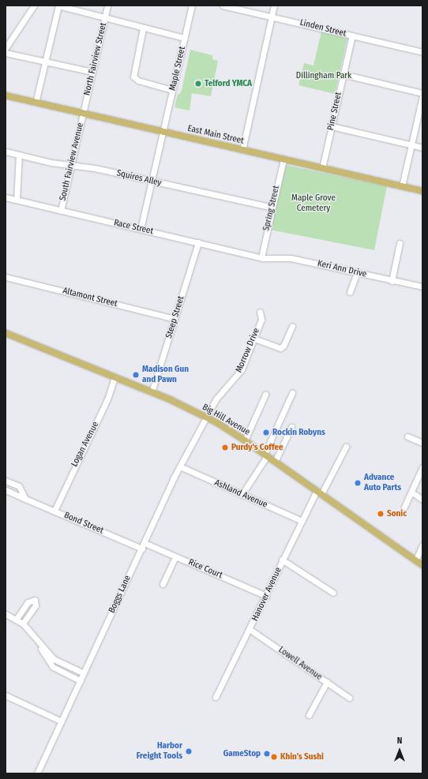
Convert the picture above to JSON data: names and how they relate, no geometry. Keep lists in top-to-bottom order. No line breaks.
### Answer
{"streets":{"main road":["East Main Street","Big Hill Avenue"],"street":["Linden Street","North Fairview Street","Maple Street","Pine Street","South Fairview Avenue","Squires Alley","Spring Street","Race Street","Keri Ann Drive","Altamont Street","Steep Street","Morrow Drive","Logan Avenue","Ashland Avenue","Bond Street","Rice Court","Boggs Lane","Hanover Avenue","Lowell Avenue"]},"crossings":[["Linden Street","Pine Street"],["North Fairview Street","East Main Street"],["North Fairview Street","South Fairview Avenue"],["Maple Street","East Main Street"],["Maple Street","Squires Alley"],["Maple Street","Race Street"],["Pine Street","East Main Street"],["East Main Street","South Fairview Avenue"],["East Main Street","Spring Street"],["South Fairview Avenue","Squires Alley"],["South Fairview Avenue","Race Street"],["Squires Alley","Spring Street"],["Spring Street","Race Street"],["Spring Street","Keri Ann Drive"],["Race Street","Keri Ann Drive"],["Race Street","Steep Street"],["Altamont Street","Steep Street"],["Steep Street","Big Hill Avenue"],["Morrow Drive","Big Hill Avenue"],["Morrow Drive","Boggs Lane"],["Big Hill Avenue","Logan Avenue"],["Big Hill Avenue","Boggs Lane"],["Big Hill Avenue","Hanover Avenue"],["Logan Avenue","Bond Street"],["Ashland Avenue","Boggs Lane"],["Ashland Avenue","Hanover Avenue"],["Bond Street","Boggs Lane"],["Rice Court","Boggs Lane"],["Rice Court","Hanover Avenue"],["Hanover Avenue","Lowell Avenue"]],"parks":["Dillingham Park","Maple Grove Cemetery"],"places":["Telford YMCA","Madison Gun and Pawn","Rockin Robyns","Purdy's Coffee","Advance Auto Parts","Sonic","Harbor Freight Tools","GameStop","Khin's Sushi"],"north":"top"}
